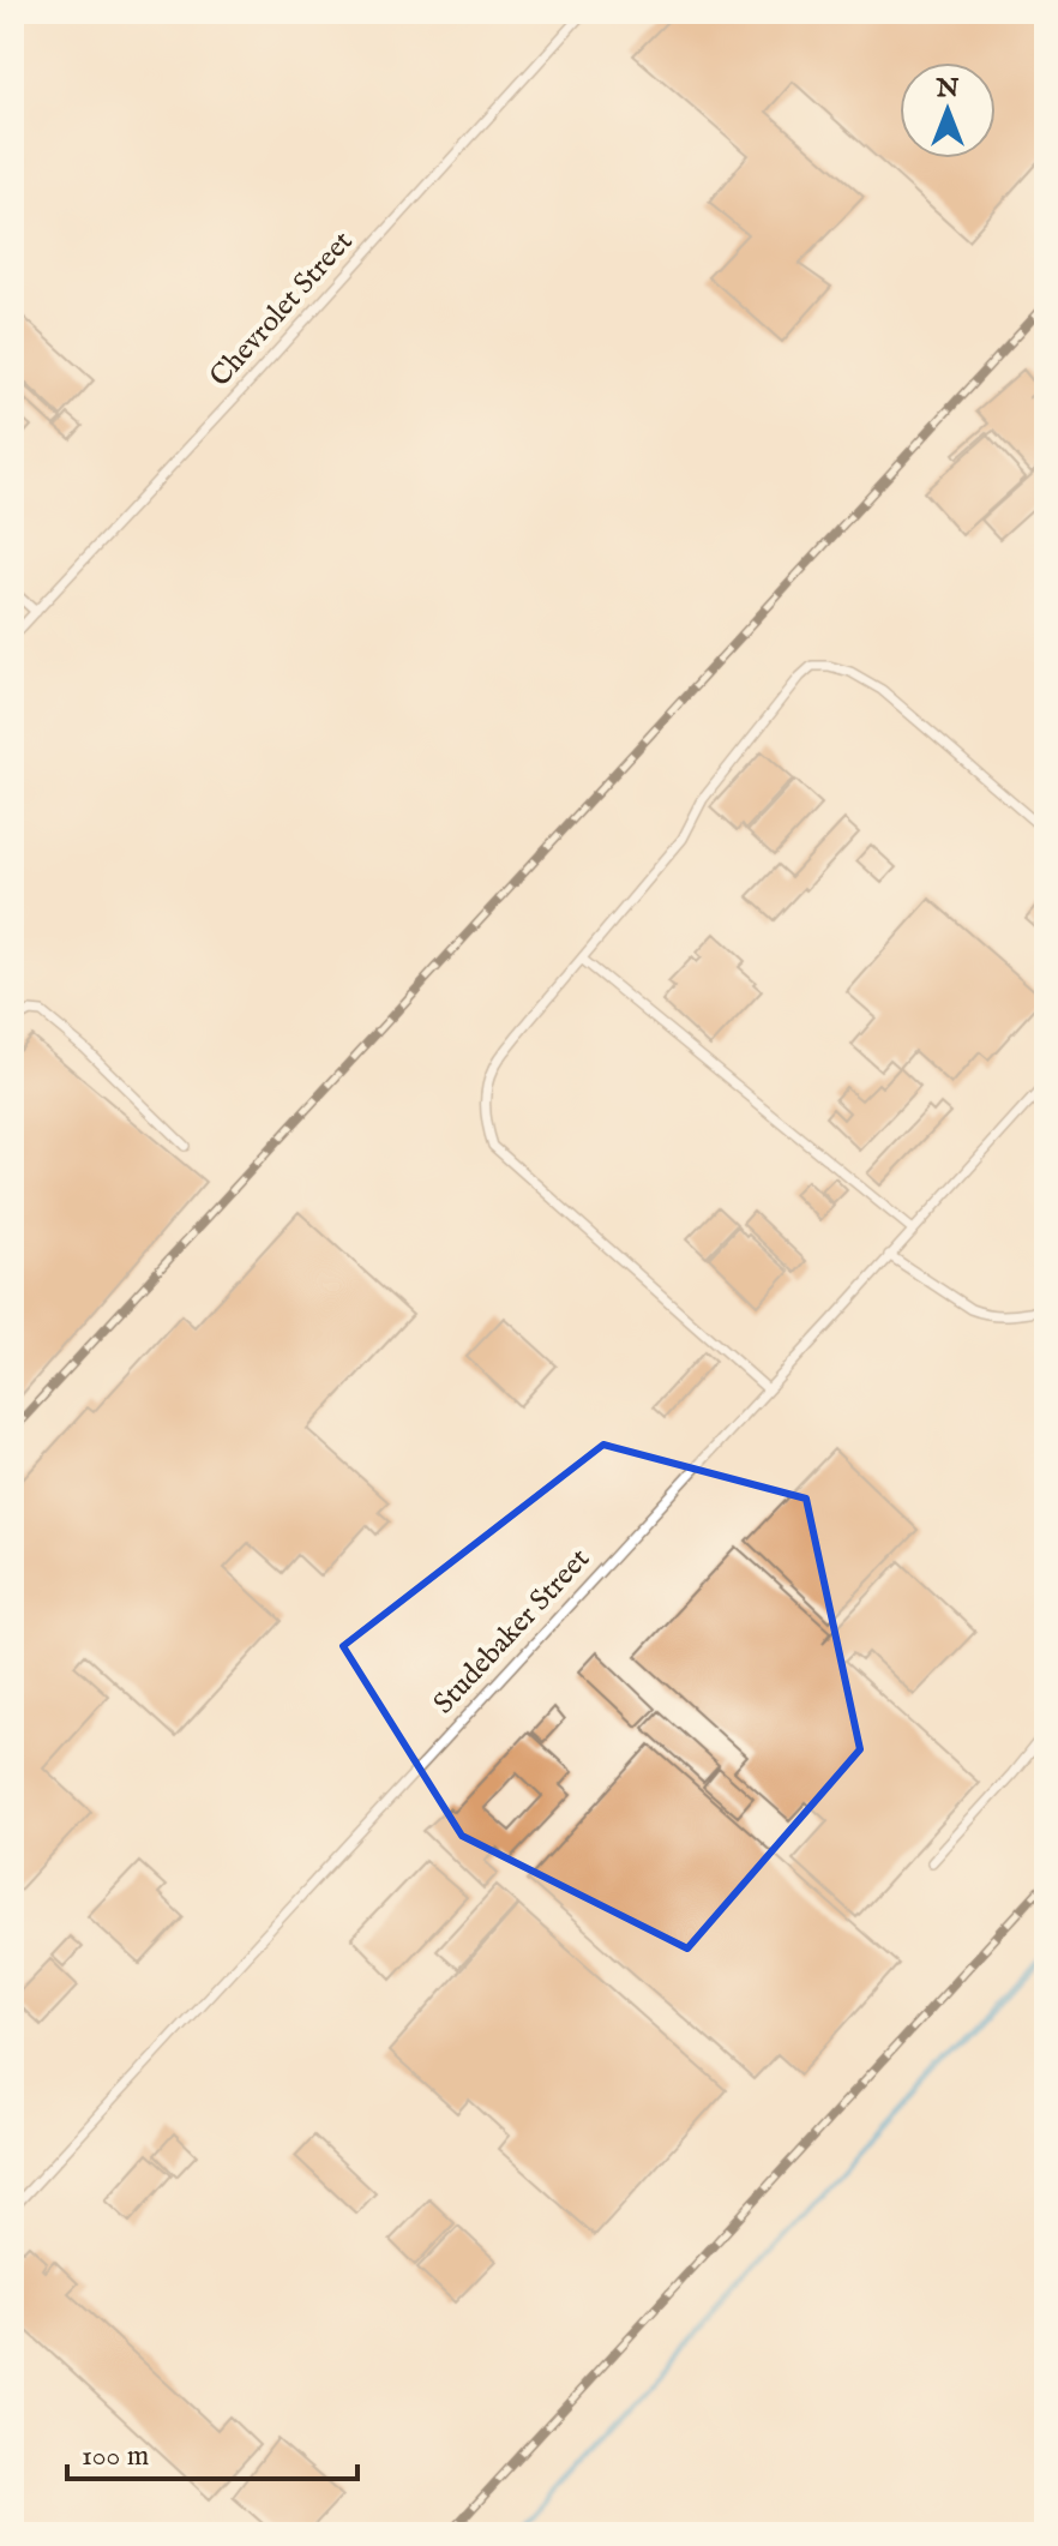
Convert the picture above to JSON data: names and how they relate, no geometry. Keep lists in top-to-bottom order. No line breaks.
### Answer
{"streets":{"lane":["Chevrolet Street","Studebaker Street"]},"scale_bar":"100 m","north":"top"}
